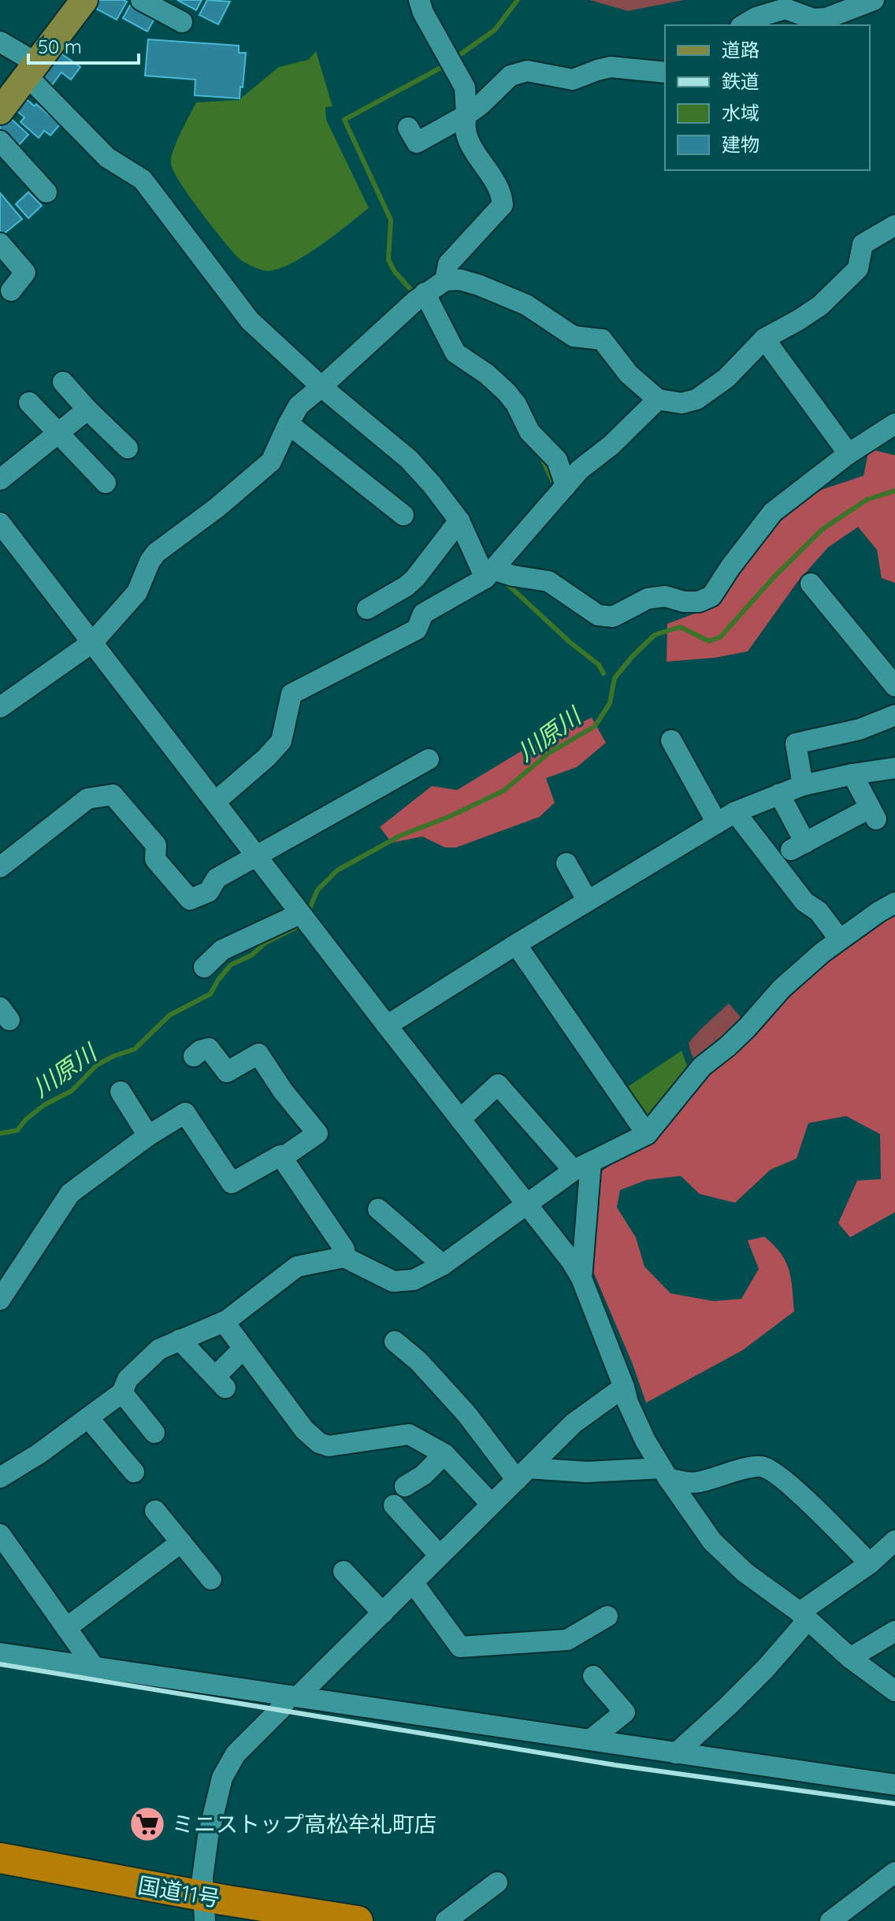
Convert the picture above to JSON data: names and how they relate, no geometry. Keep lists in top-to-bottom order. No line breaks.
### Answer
{"streets":{"highway":["国道11号"]},"water":["川原川"],"places":{"supermarket":["ミニストップ高松牟礼町店"]},"legend":["道路","鉄道","水域","建物"],"scale_bar":"50 m"}
